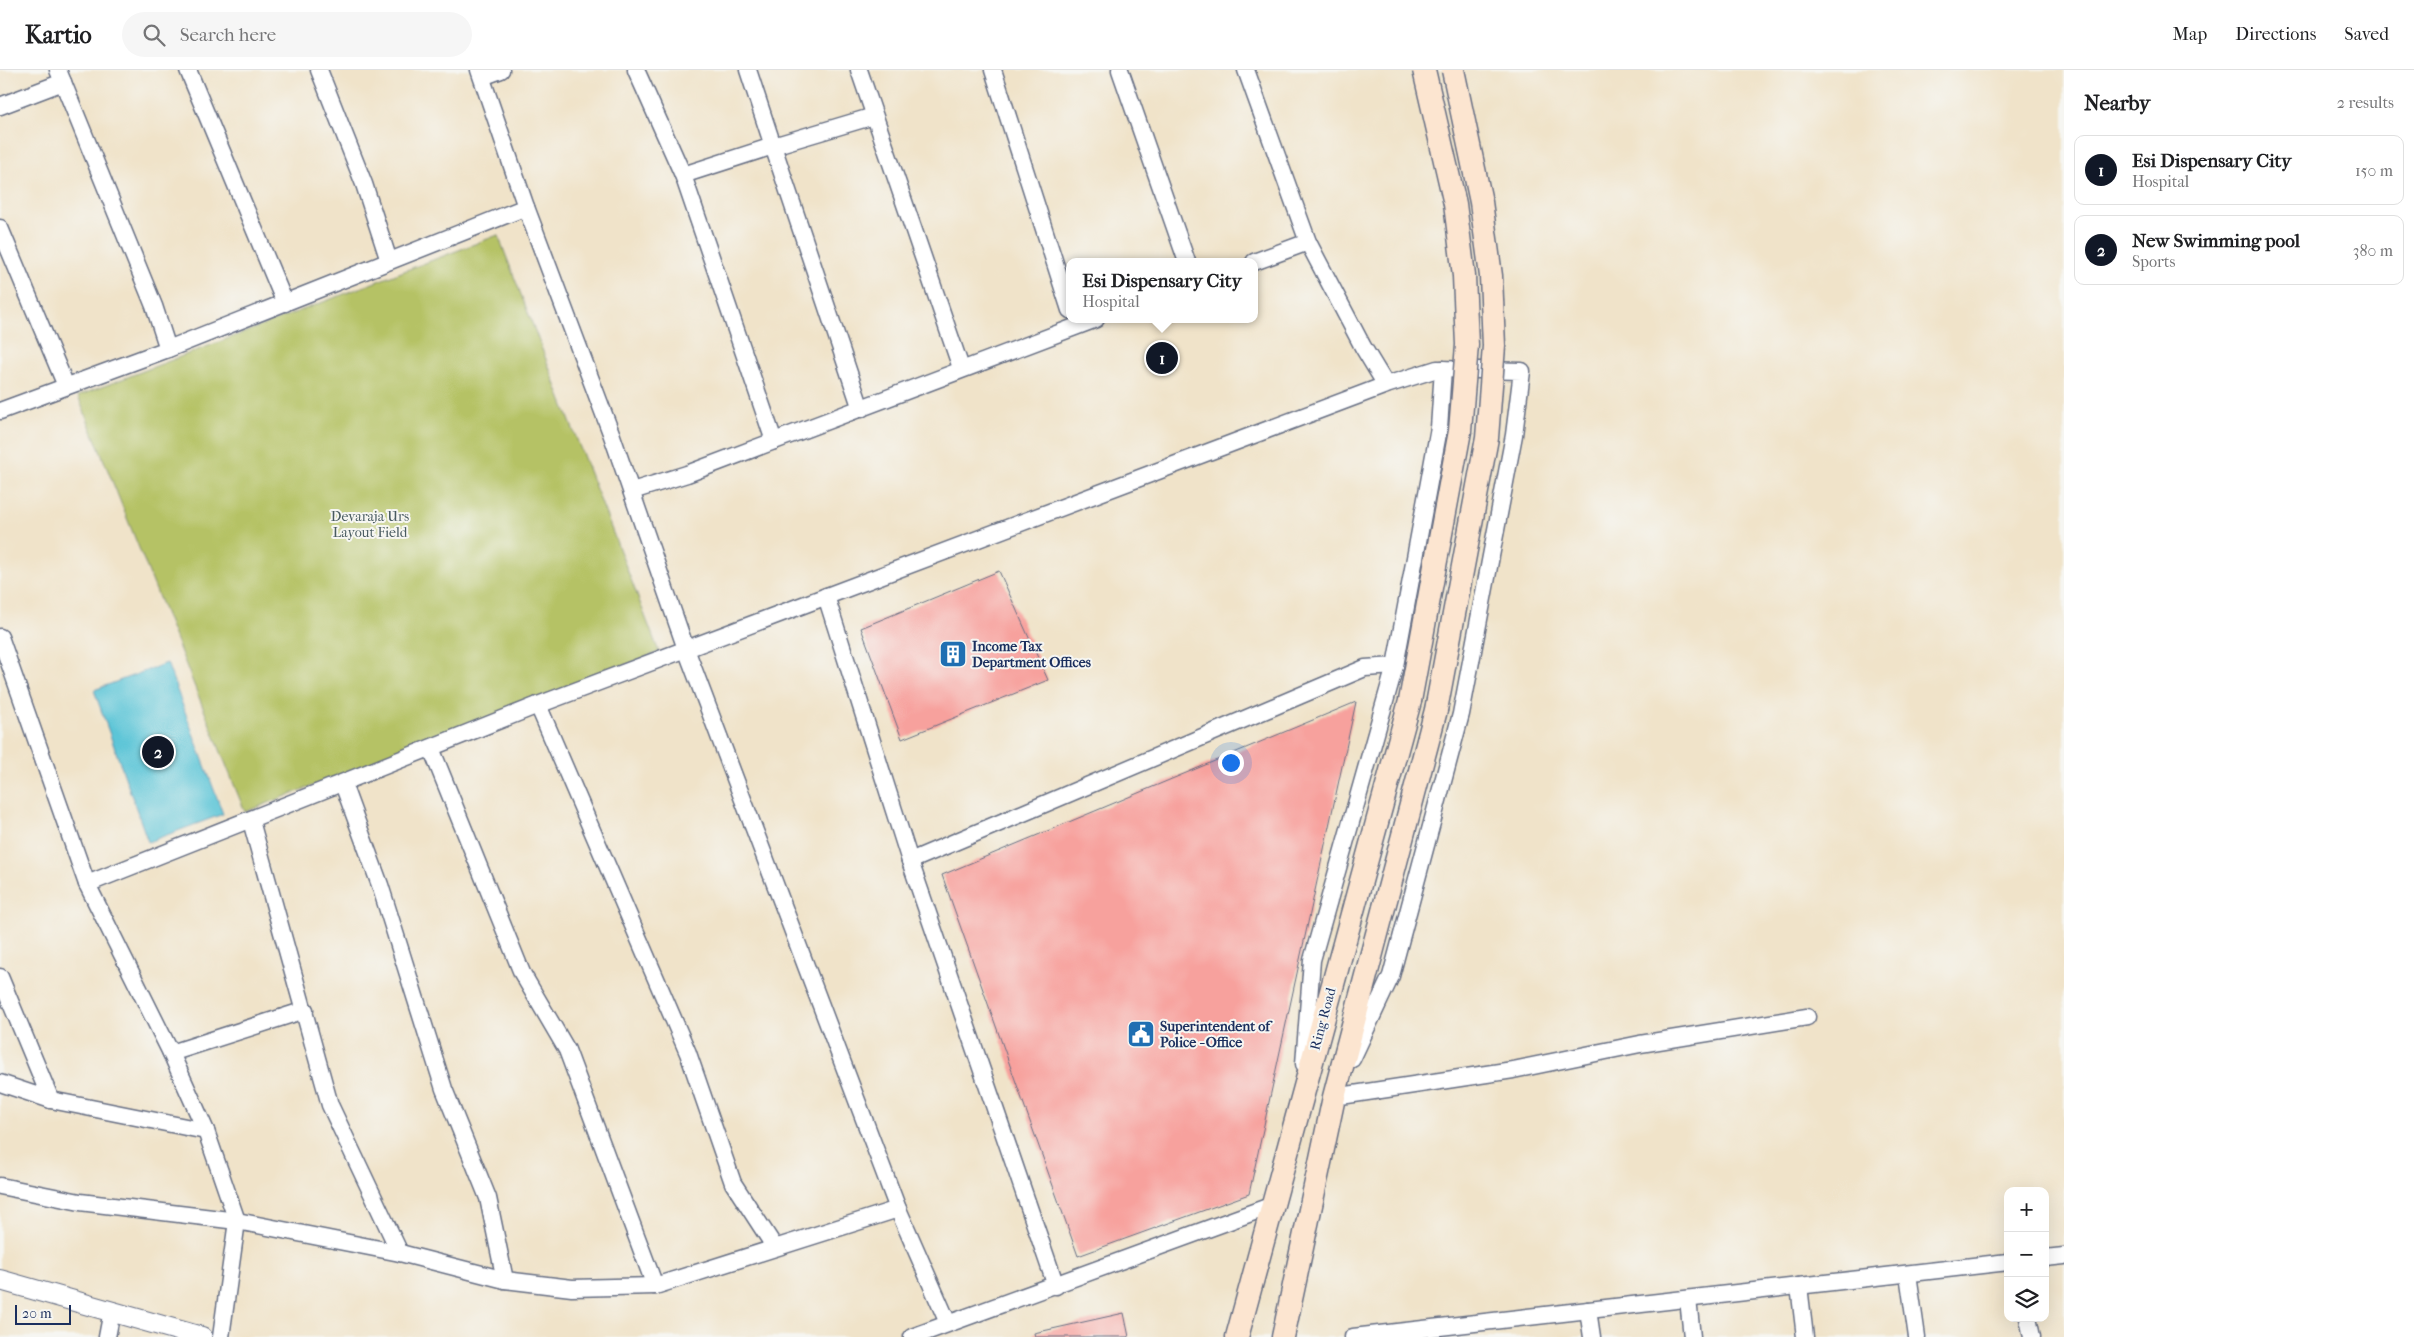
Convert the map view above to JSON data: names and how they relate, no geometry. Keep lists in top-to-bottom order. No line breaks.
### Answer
{"streets":{"main road":["Ring Road"]},"parks":["Devaraja Urs Layout Field"],"places":{"building":["Income Tax Department Offices"],"public building":["Superintendent of Police - Office"]},"scale_bar":"20 m","page":{"header":"Kartio","search":"Search here","nav":["Map","Directions","Saved"],"heading":["Nearby","2 results"],"list":[{"mark":"1","name":"Esi Dispensary City","note":"Hospital","value":"150 m"},{"mark":"2","name":"New Swimming pool","note":"Sports","value":"380 m"}],"popup":["Esi Dispensary City","Hospital"],"pins":["1","2"],"map_buttons":["+","−"],"scale":"20 m"}}
